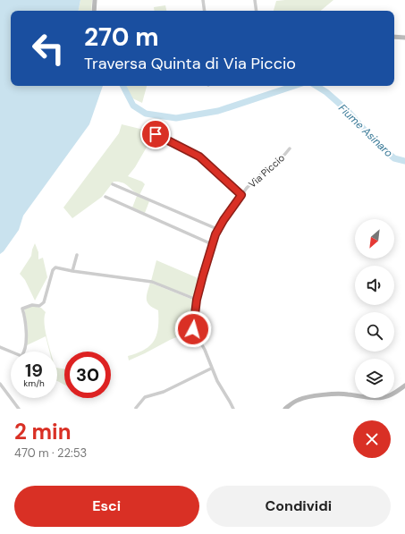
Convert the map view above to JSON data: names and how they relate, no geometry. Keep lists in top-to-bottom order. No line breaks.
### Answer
{"streets":{"street":["Via Piccio"]},"water":["Fiume Asinaro"],"north":"bottom left","page":{"turn":["270 m","Traversa Quinta di Via Piccio"],"speed":"19 km/h","limit":"30","heading":["2 min","470 m · 22:53"],"buttons":["Esci","Condividi"]}}
